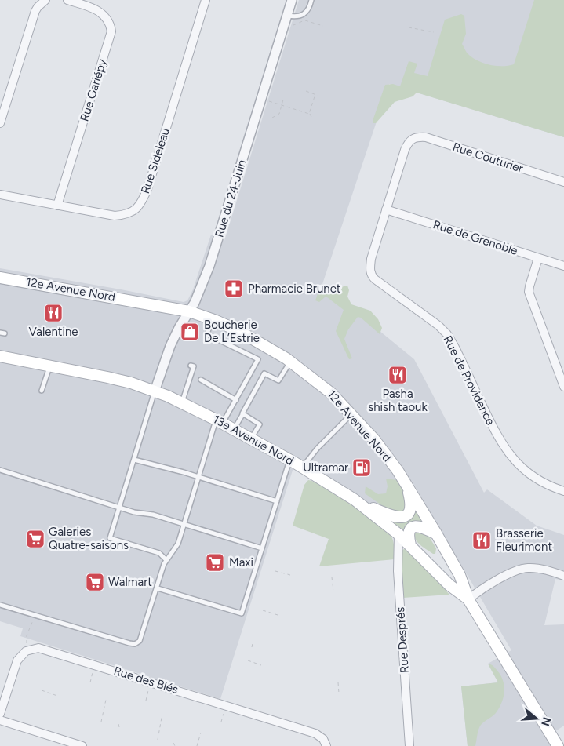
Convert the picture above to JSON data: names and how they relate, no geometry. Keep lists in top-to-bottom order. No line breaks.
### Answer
{"streets":{"main road":["12e Avenue Nord","13e Avenue Nord"],"street":["Rue Gariépy","Rue Couturier","Rue Sideleau","Rue du 24-Juin","Rue de Grenoble","Rue de Providence","Rue Després","Rue des Blés"]},"crossings":[["Rue Gariépy","Rue Sideleau"],["Rue Couturier","Rue de Providence"],["Rue du 24-Juin","12e Avenue Nord"],["Rue du 24-Juin","13e Avenue Nord"],["Rue de Grenoble","Rue de Providence"],["12e Avenue Nord","13e Avenue Nord"],["13e Avenue Nord","Rue Després"]],"places":{"pharmacy":["Pharmacie Brunet"],"restaurant":["Valentine","Pasha shish taouk","Brasserie Fleurimont"],"shop":["Boucherie De L’Estrie"],"fuel station":["Ultramar"],"supermarket":["Galeries Quatre-saisons","Maxi","Walmart"]},"north":"right"}
